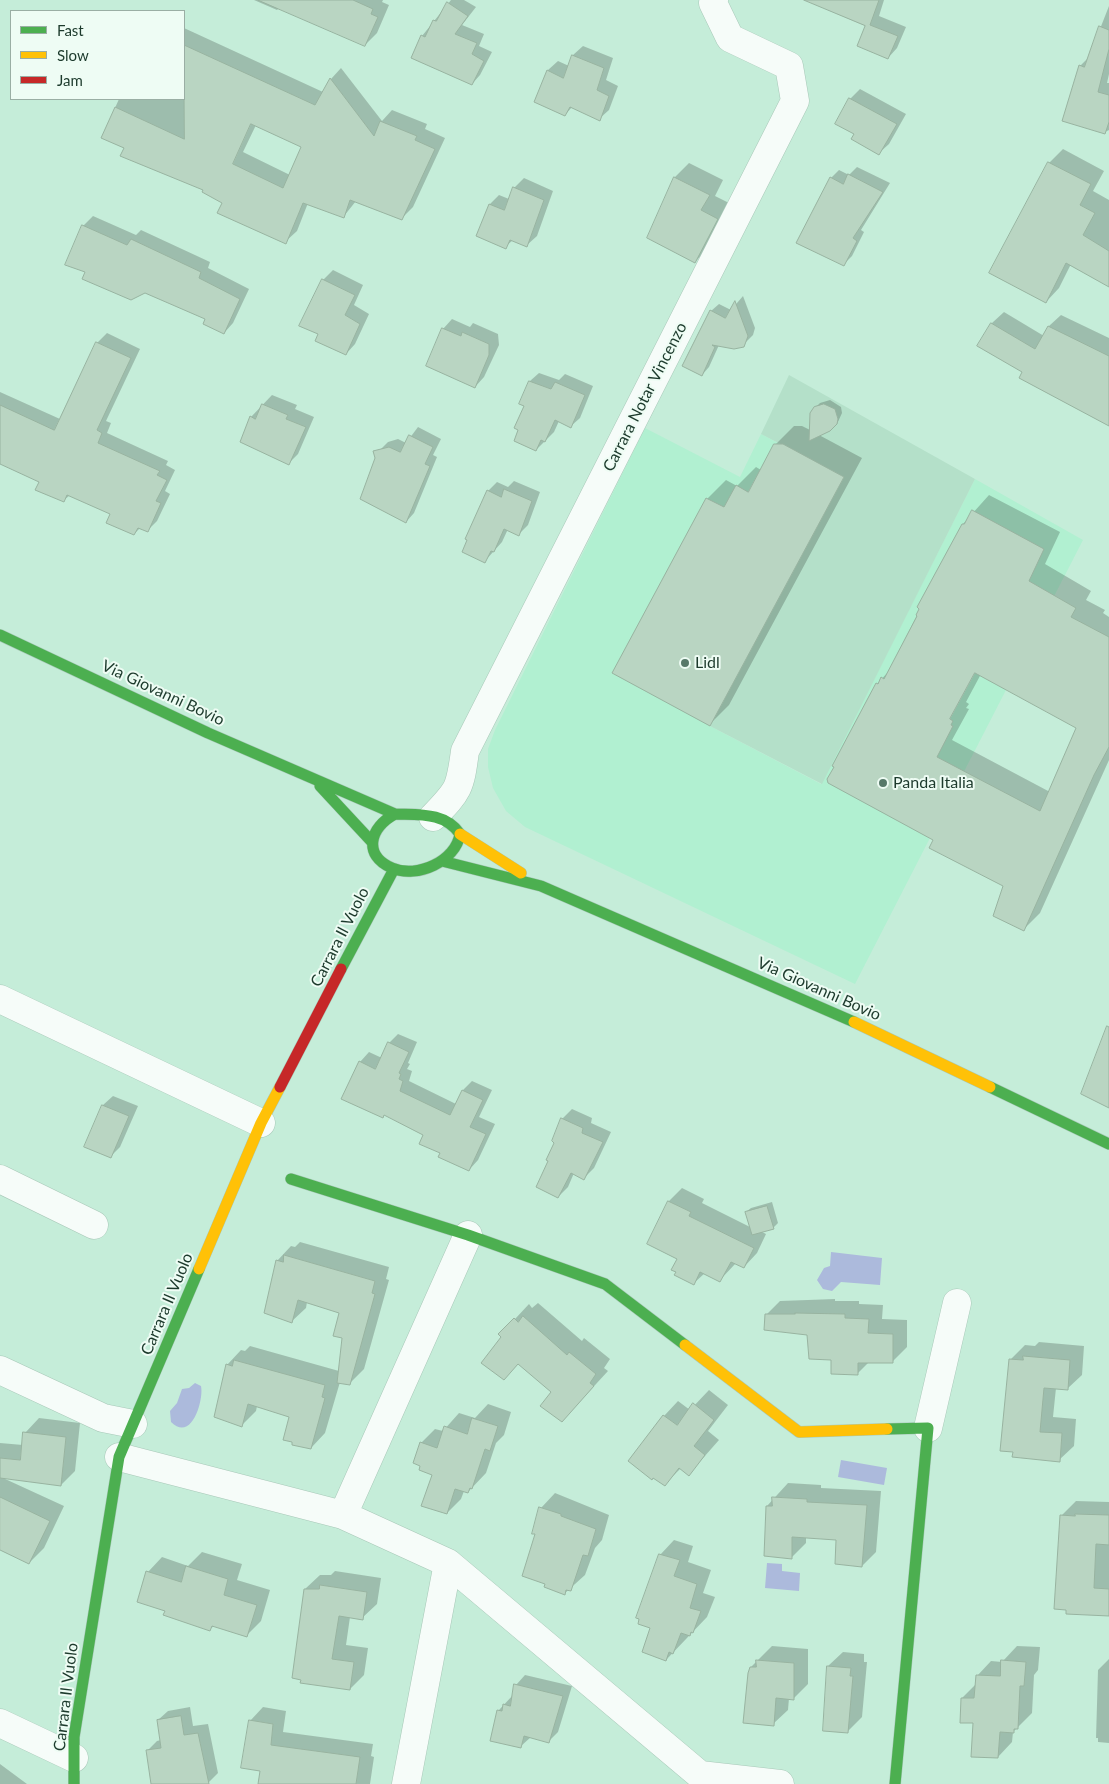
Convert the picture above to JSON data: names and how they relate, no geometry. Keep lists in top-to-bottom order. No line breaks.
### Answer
{"streets":{"street":["Carrara Notar Vincenzo","Via Giovanni Bovio","Carrara Il Vuolo"]},"crossings":[["Carrara Notar Vincenzo","Via Giovanni Bovio"],["Carrara Notar Vincenzo","Carrara Il Vuolo"],["Via Giovanni Bovio","Carrara Il Vuolo"]],"places":["Lidl","Panda Italia"],"legend":["Fast","Slow","Jam"]}
